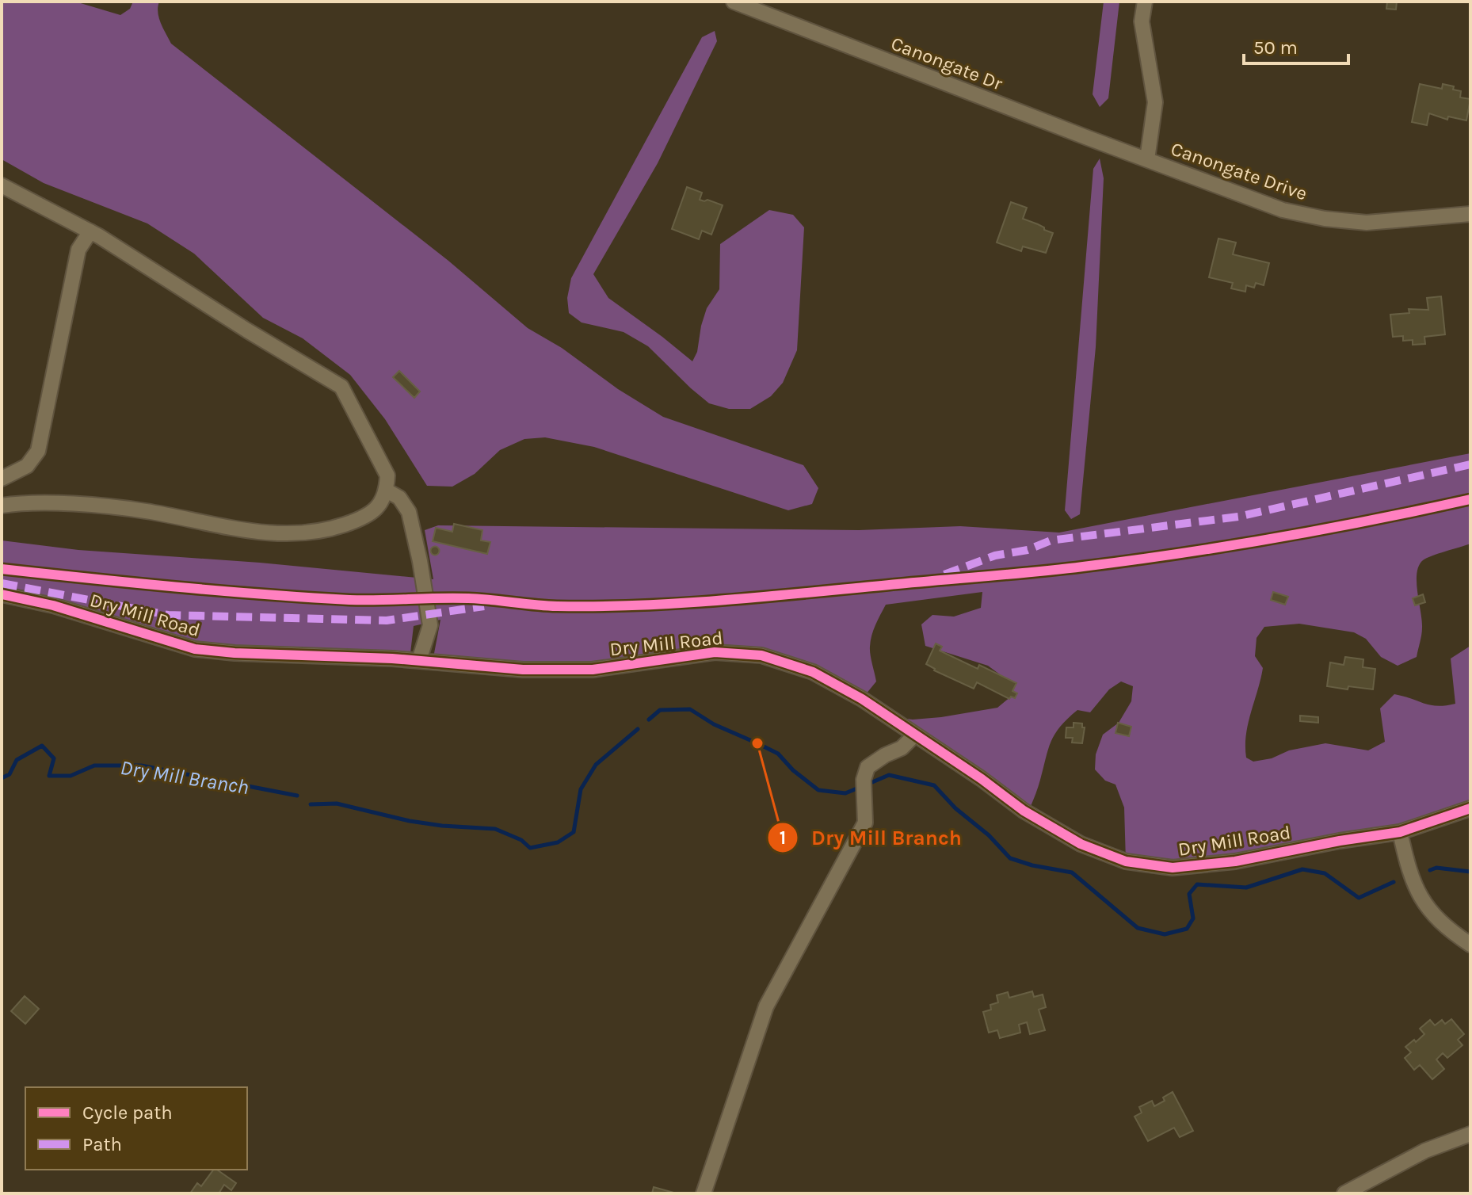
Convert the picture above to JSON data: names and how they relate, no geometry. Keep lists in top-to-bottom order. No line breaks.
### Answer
{"streets":{"street":["Canongate Dr","Canongate Drive","Dry Mill Road"]},"crossings":[["Canongate Dr","Canongate Drive"]],"water":["Dry Mill Branch"],"places":["Dry Mill Branch"],"legend":["Cycle path","Path"],"scale_bar":"50 m"}
